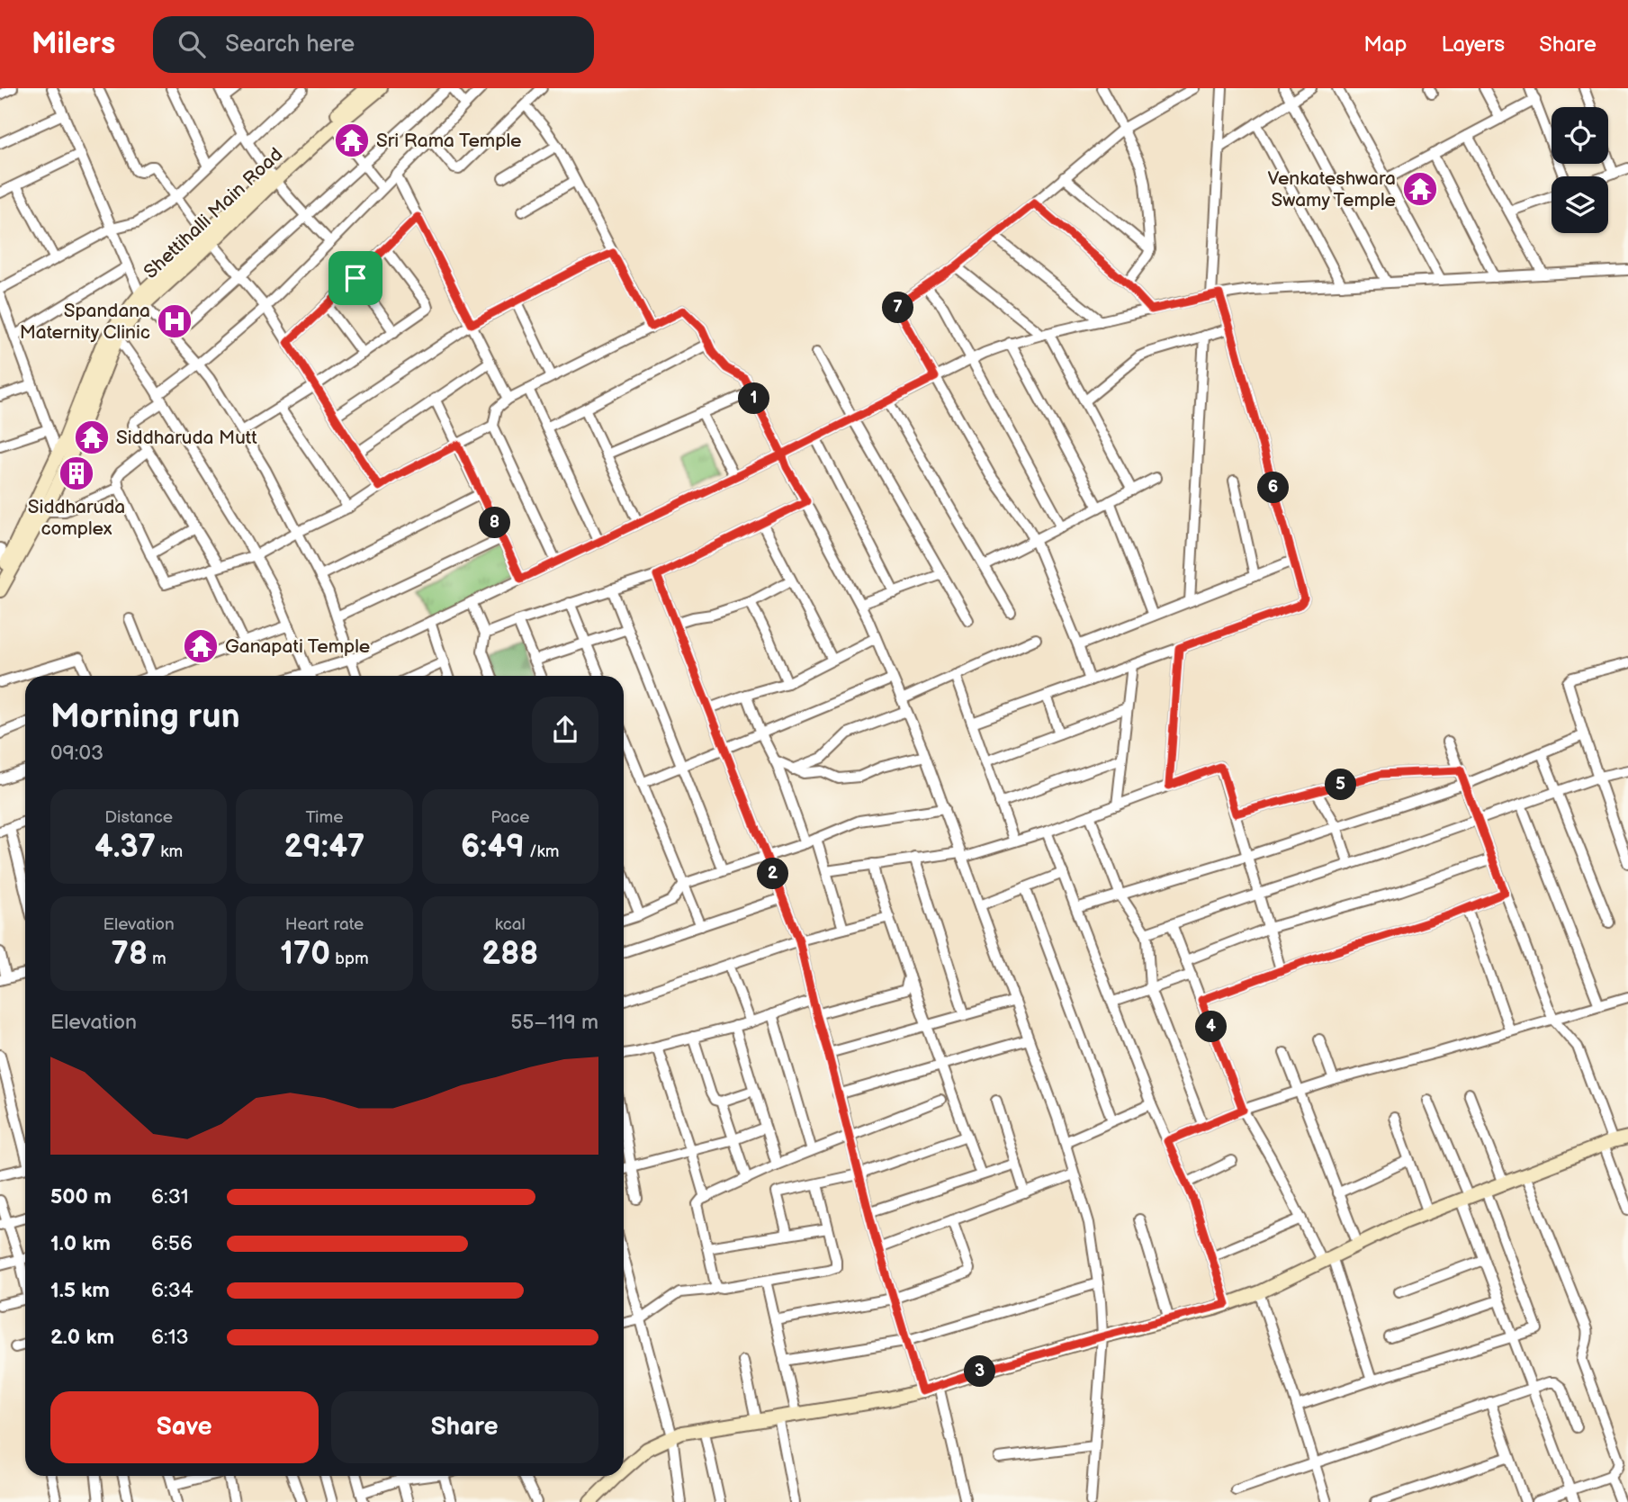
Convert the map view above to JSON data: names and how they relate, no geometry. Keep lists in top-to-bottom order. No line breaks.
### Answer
{"streets":{"street":["Shettihalli Main Road"]},"places":{"temple":["Sri Rama Temple","Venkateshwara Swamy Temple","Siddharuda Mutt","Ganapati Temple"],"hospital":["Spandana Maternity Clinic"],"building":["Siddharuda complex"]},"page":{"header":"Milers","search":"Search here","nav":["Map","Layers","Share"],"pins":["7","1","6","8","5","2","4","3"],"heading":["Morning run","09:03"],"stats":[["Distance","4.37 km"],["Time","29:47"],["Pace","6:49 /km"],["Elevation","78 m"],["Heart rate","170 bpm"],["kcal","288"]],"chart":["Elevation","55–119 m"],"list":[{"name":"500 m","note":"6:31"},{"name":"1.0 km","note":"6:56"},{"name":"1.5 km","note":"6:34"},{"name":"2.0 km","note":"6:13"}],"buttons":["Save","Share"]}}
